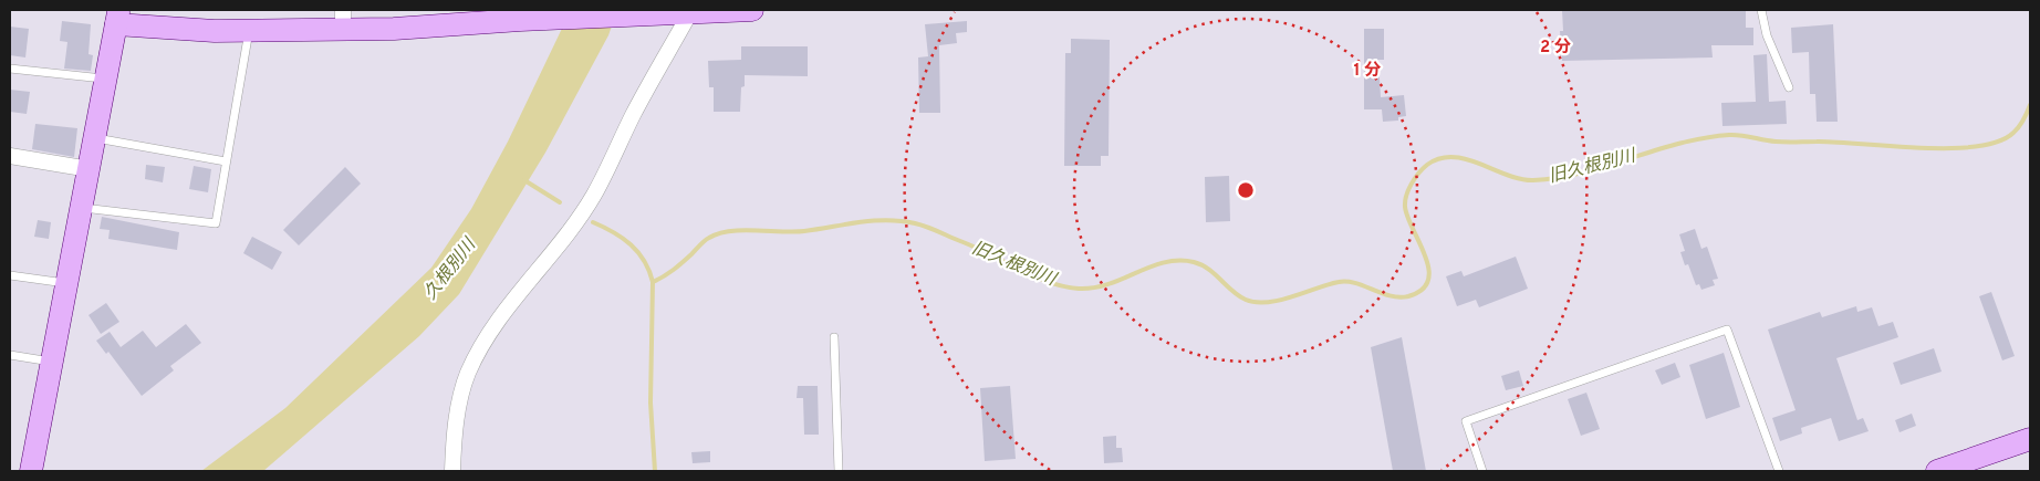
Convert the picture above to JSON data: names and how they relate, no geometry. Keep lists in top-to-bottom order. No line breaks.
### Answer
{"water":["旧久根別川","久根別川"],"rings":["2 分","1 分"]}
